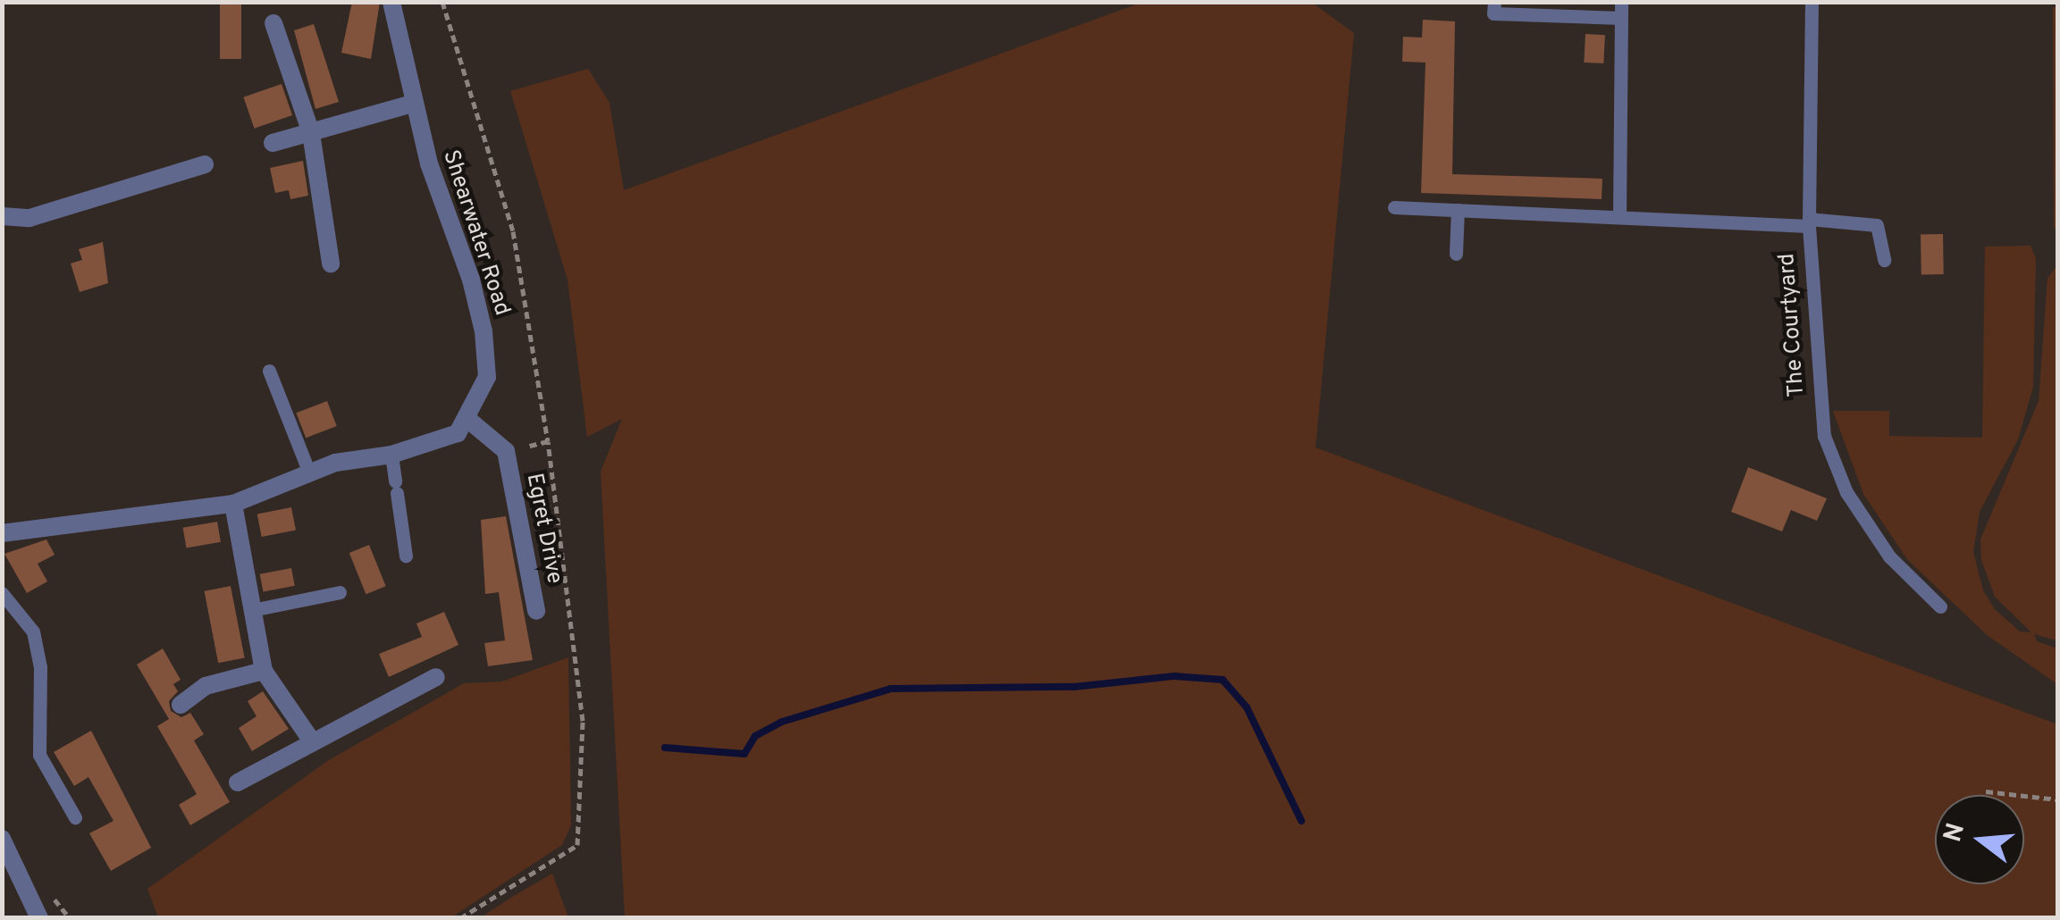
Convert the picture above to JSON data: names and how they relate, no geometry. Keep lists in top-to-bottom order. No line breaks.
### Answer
{"streets":{"street":["Shearwater Road","Egret Drive"],"lane":["The Courtyard"]},"crossings":[["Shearwater Road","Egret Drive"]],"north":"left"}
